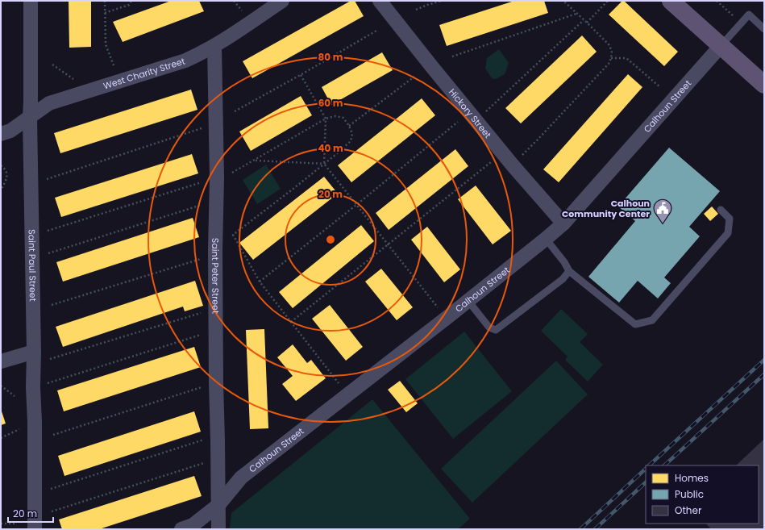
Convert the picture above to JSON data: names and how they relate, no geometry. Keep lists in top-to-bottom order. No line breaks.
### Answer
{"streets":{"street":["West Charity Street","Calhoun Street","Hickory Street","Saint Paul Street","Saint Peter Street"]},"crossings":[["West Charity Street","Saint Paul Street"],["West Charity Street","Saint Peter Street"],["Calhoun Street","Hickory Street"],["Calhoun Street","Saint Peter Street"]],"places":{"public building":["Calhoun Community Center"]},"legend":["Homes","Public","Other"],"scale_bar":"20 m","rings":["80 m","60 m","40 m","20 m"]}
